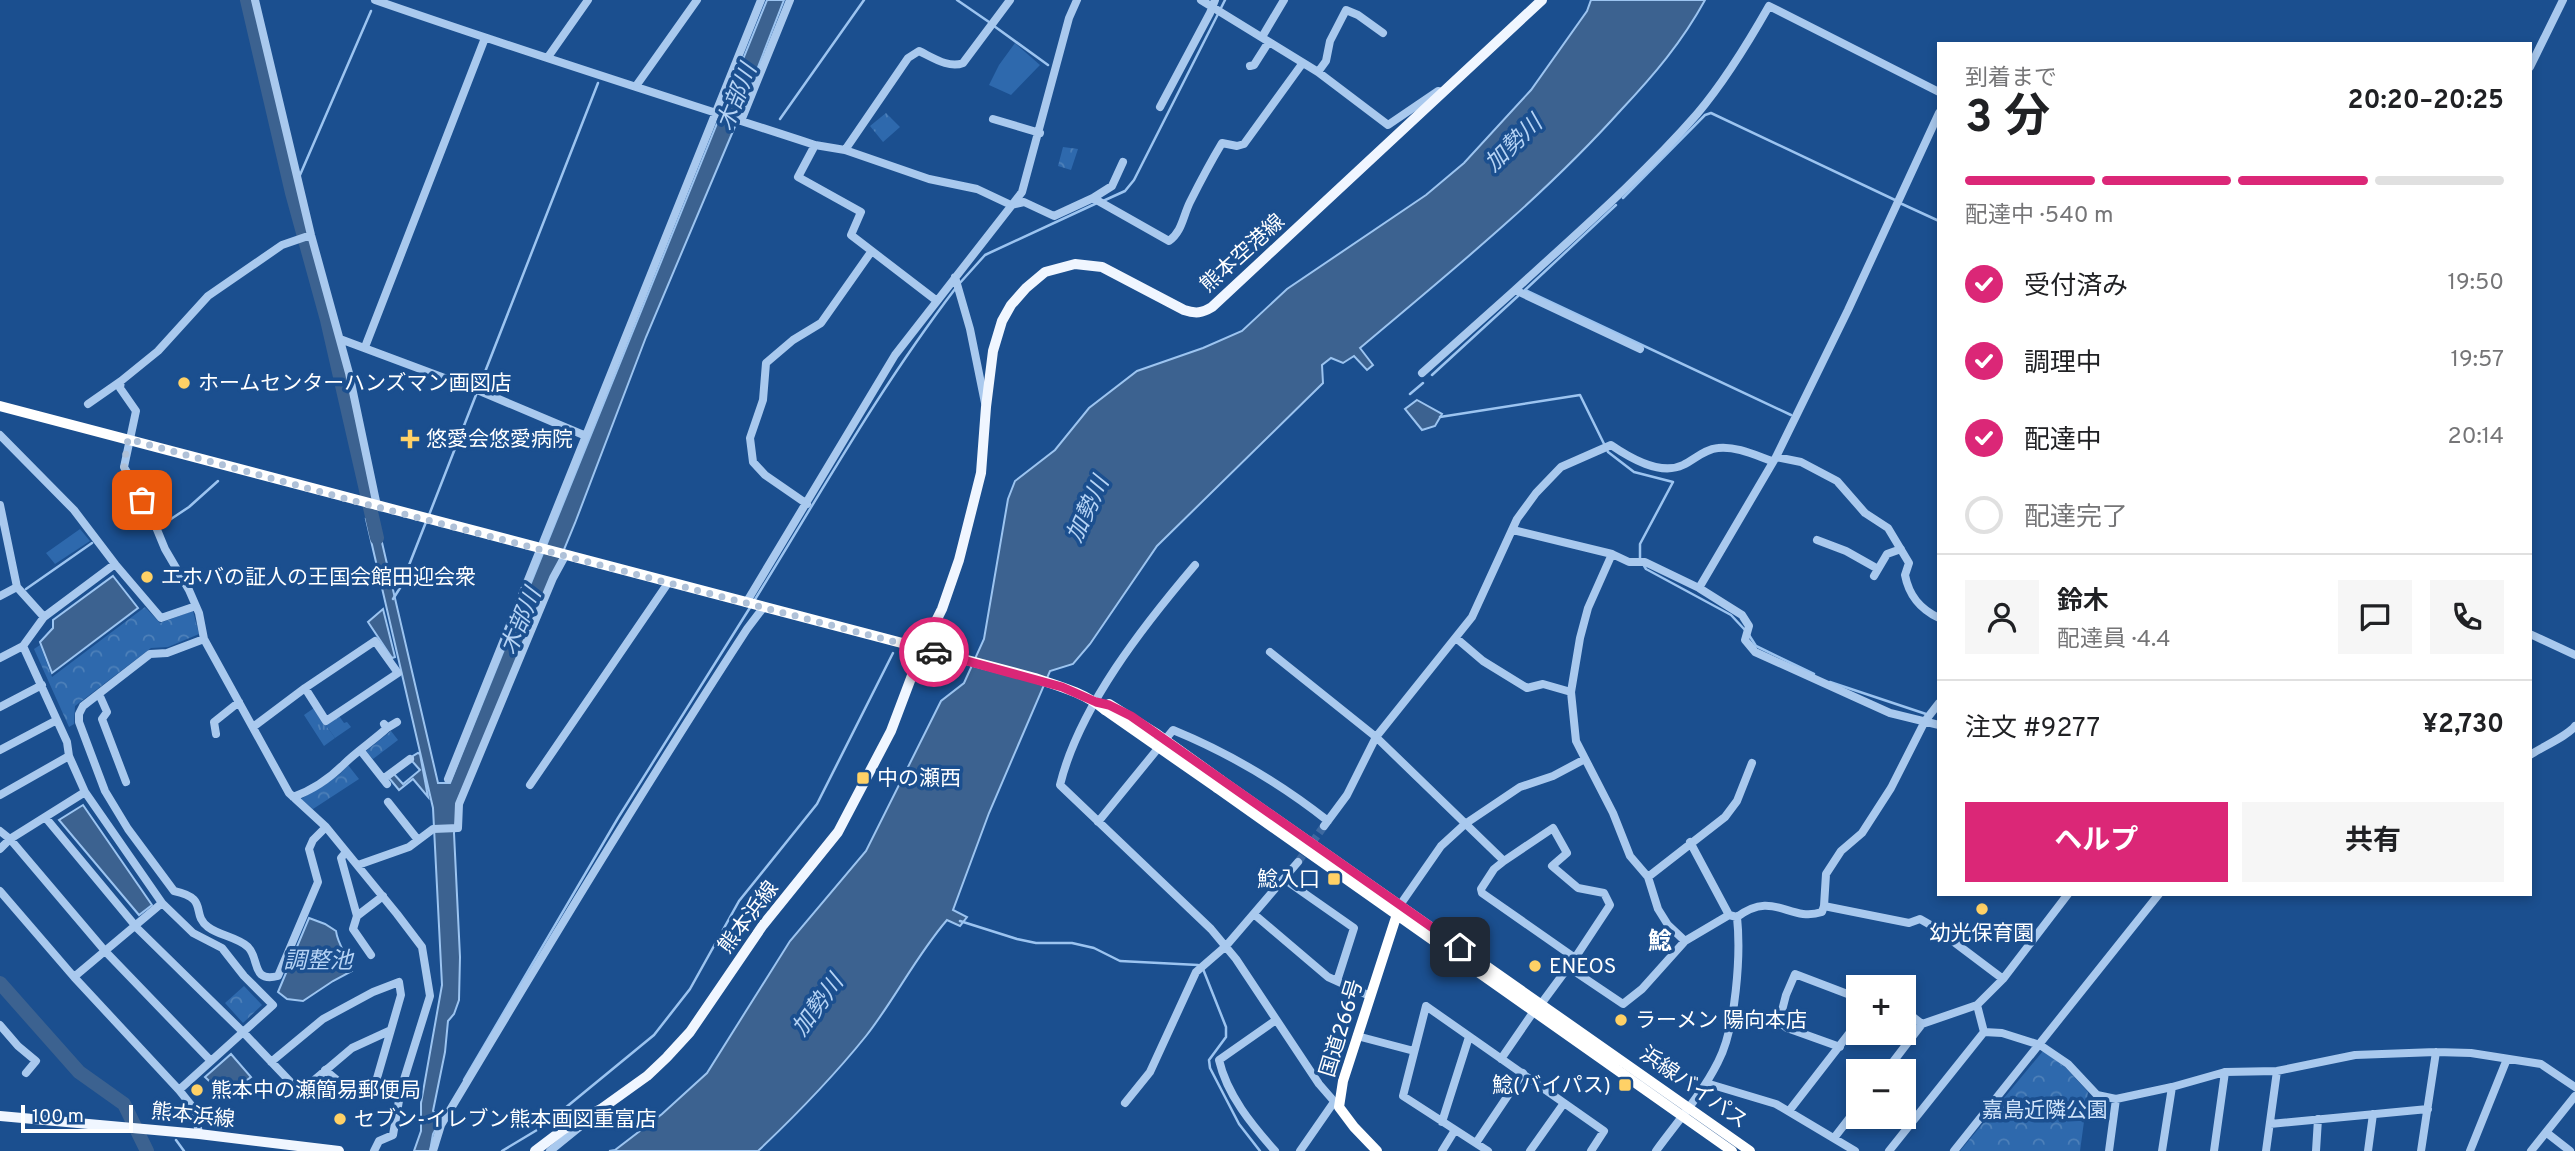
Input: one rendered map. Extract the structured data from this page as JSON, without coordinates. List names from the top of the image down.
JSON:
{
  "streets": {
    "highway": ["国道266号", "浜線バイパス"],
    "main road": ["熊本空港線", "熊本浜線"]
  },
  "crossings": [
    ["熊本空港線", "熊本浜線"],
    ["熊本空港線", "浜線バイパス"],
    ["熊本浜線", "浜線バイパス"],
    ["国道266号", "浜線バイパス"]
  ],
  "districts": ["鯰"],
  "water": ["木部川", "加勢川", "調整池"],
  "parks": ["嘉島近隣公園"],
  "places": {
    "other": [
      "ホームセンターハンズマン画図店",
      "エホバの証人の王国会館田迎会衆",
      "幼光保育園",
      "ENEOS",
      "ラーメン 陽向本店",
      "熊本中の瀬簡易郵便局",
      "セブン-イレブン熊本画図重富店"
    ],
    "health": ["悠愛会悠愛病院"],
    "transit": ["中の瀬西", "鯰入口", "鯰(バイパス)"]
  },
  "scale_bar": "100 m",
  "page": {
    "heading": ["3 分", "到着まで", "20:20–20:25"],
    "panel": [
      "鈴木",
      "配達員 · 4.4",
      "注文 #9277",
      "¥2,730"
    ],
    "bar": "配達中 · 540 m",
    "list": [
      ["受付済み", "19:50"],
      ["調理中", "19:57"],
      ["配達中", "20:14"],
      "配達完了"
    ],
    "buttons": ["ヘルプ", "共有"],
    "map_buttons": ["+", "−"],
    "scale": "100 m"
  }
}
